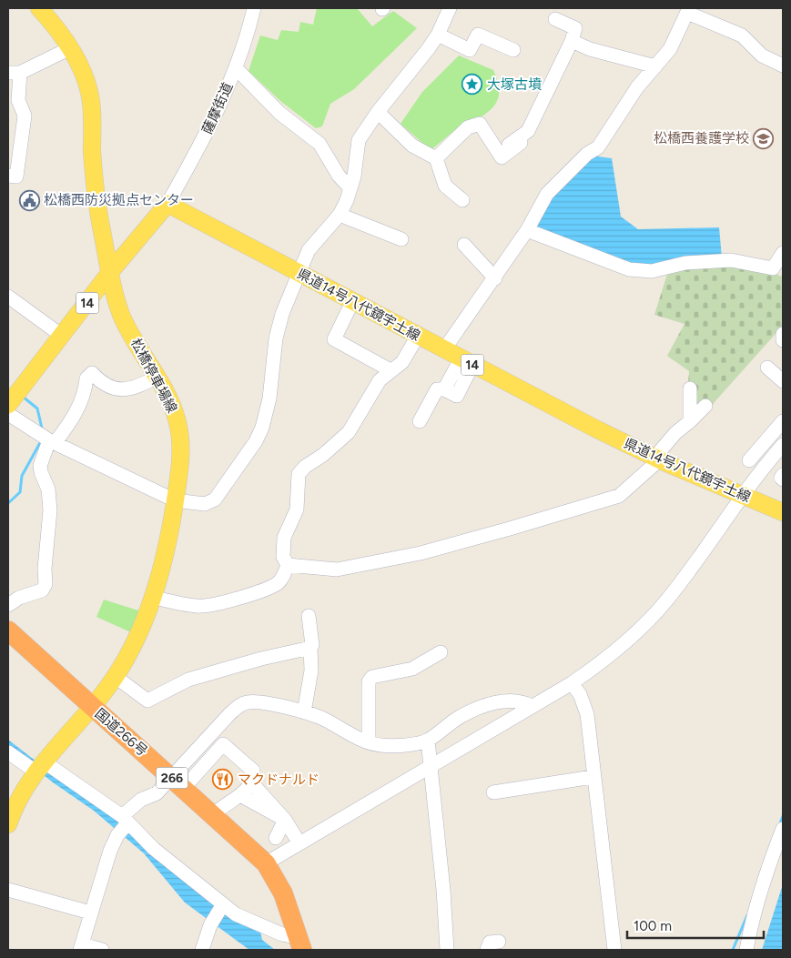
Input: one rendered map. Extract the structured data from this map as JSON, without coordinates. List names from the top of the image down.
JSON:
{
  "streets": {
    "highway": ["国道266号", "266"],
    "main road": ["14", "県道14号八代鏡宇土線", "松橋停車場線"],
    "street": ["薩摩街道"]
  },
  "crossings": [
    ["薩摩街道", "14"],
    ["薩摩街道", "県道14号八代鏡宇土線"],
    ["14", "県道14号八代鏡宇土線"],
    ["14", "松橋停車場線"],
    ["松橋停車場線", "国道266号"]
  ],
  "places": {
    "place": ["大塚古墳"],
    "school or university": ["松橋西養護学校"],
    "public building": ["松橋西防災拠点センター"],
    "restaurant": ["マクドナルド"]
  },
  "scale_bar": "100 m"
}
